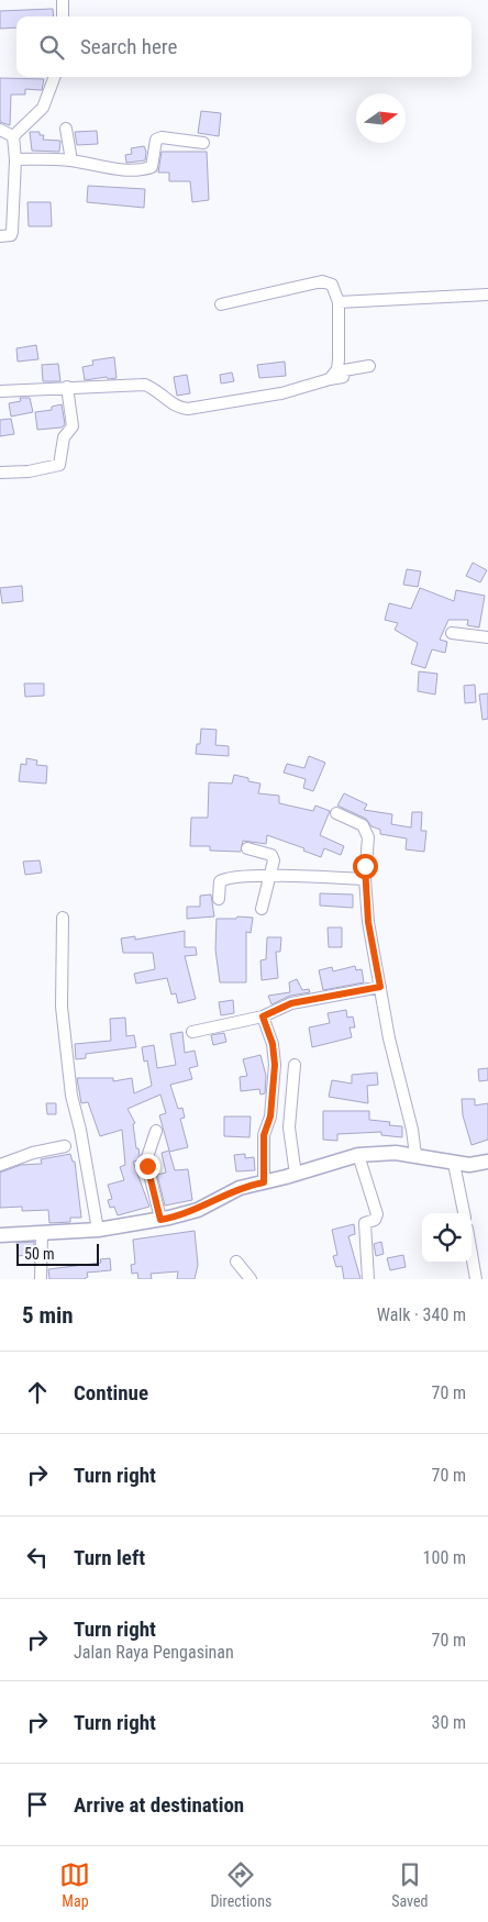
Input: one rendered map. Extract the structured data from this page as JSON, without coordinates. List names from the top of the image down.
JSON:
{
  "scale_bar": "50 m",
  "north": "right",
  "page": {
    "search": "Search here",
    "scale": "50 m",
    "heading": ["5 min", "Walk · 340 m"],
    "list": [
      ["Continue", "70 m"],
      ["Turn right", "70 m"],
      ["Turn left", "100 m"],
      ["Turn right", "Jalan Raya Pengasinan", "70 m"],
      ["Turn right", "30 m"],
      "Arrive at destination"
    ],
    "nav": ["Map", "Directions", "Saved"]
  }
}
